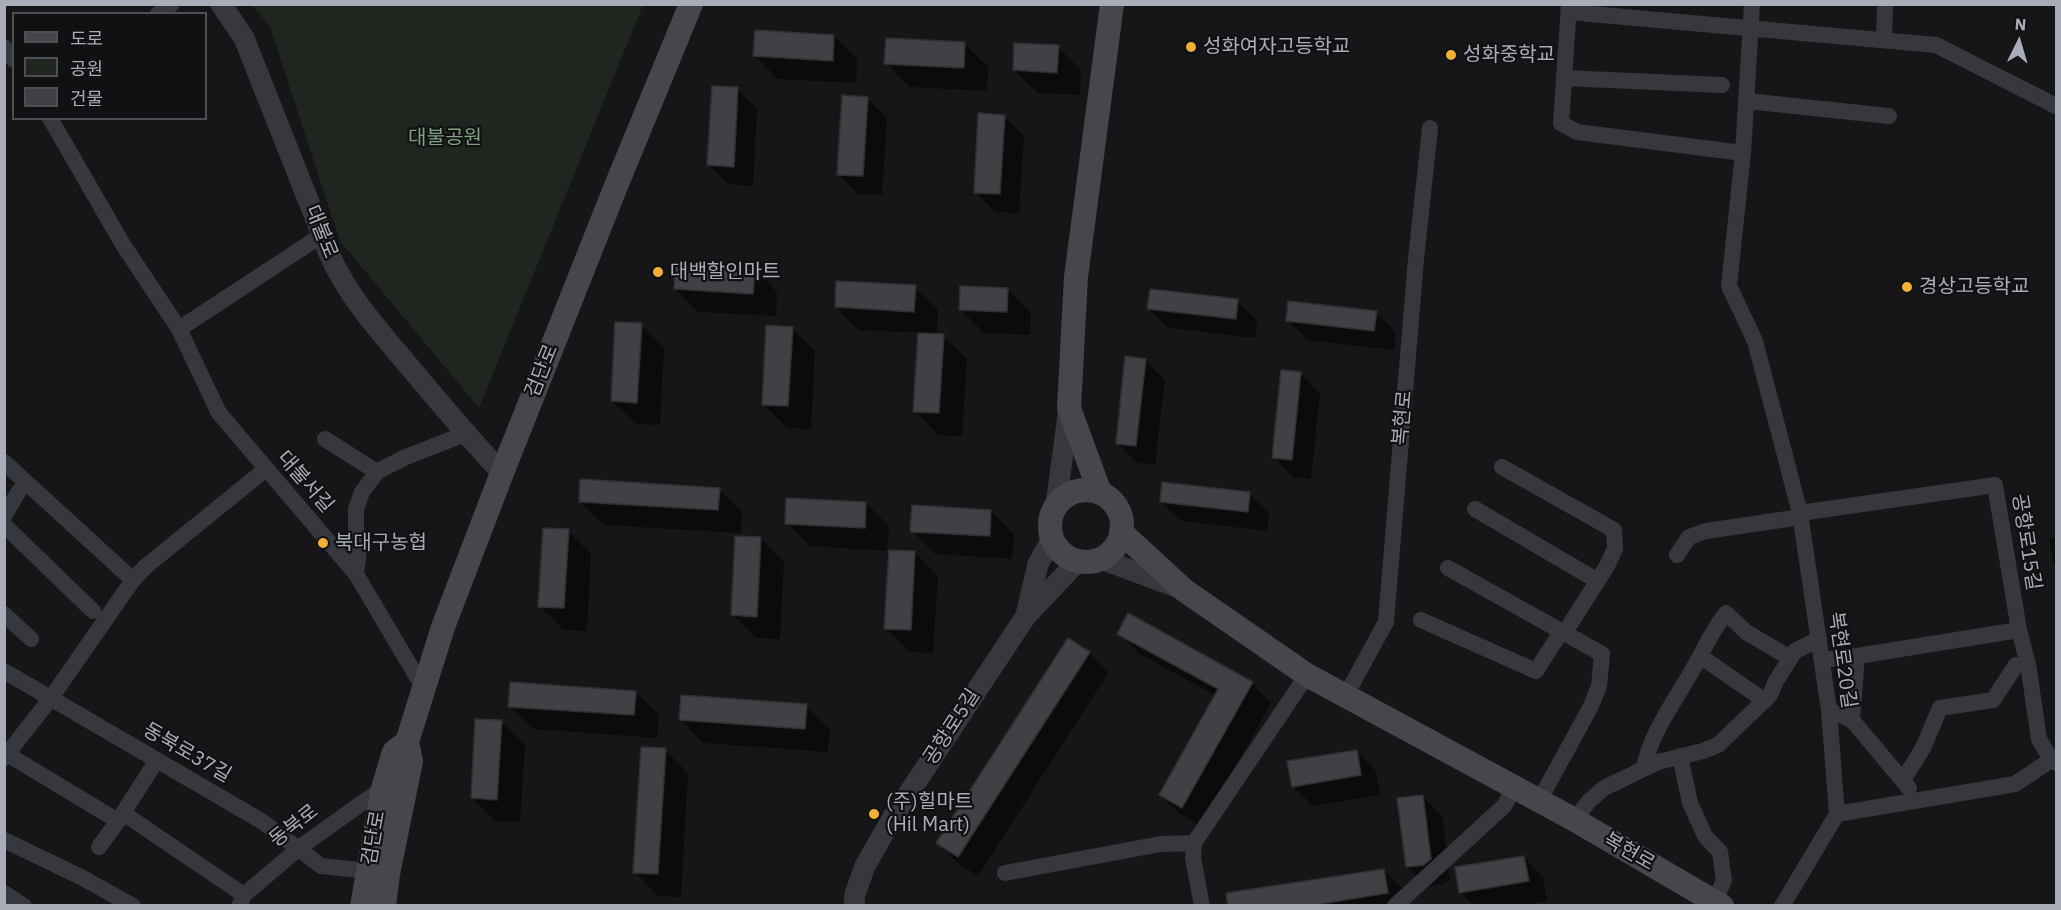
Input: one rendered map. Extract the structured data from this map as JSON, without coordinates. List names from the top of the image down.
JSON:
{
  "streets": {
    "main road": ["검단로", "복현로"],
    "street": [
      "대불로",
      "대불서길",
      "공항로15길",
      "복현로20길",
      "공항로5길",
      "동북로37길",
      "동북로"
    ]
  },
  "crossings": [
    ["대불로", "검단로"],
    ["검단로", "대불서길"],
    ["검단로", "동북로37길"],
    ["검단로", "동북로"],
    ["공항로15길", "복현로20길"],
    ["동북로37길", "동북로"]
  ],
  "parks": ["대불공원"],
  "places": [
    "성화여자고등학교",
    "성화중학교",
    "대백할인마트",
    "경상고등학교",
    "북대구농협",
    "(주)힐마트 (Hil Mart)"
  ],
  "legend": ["도로", "공원", "건물"],
  "north": "top"
}
